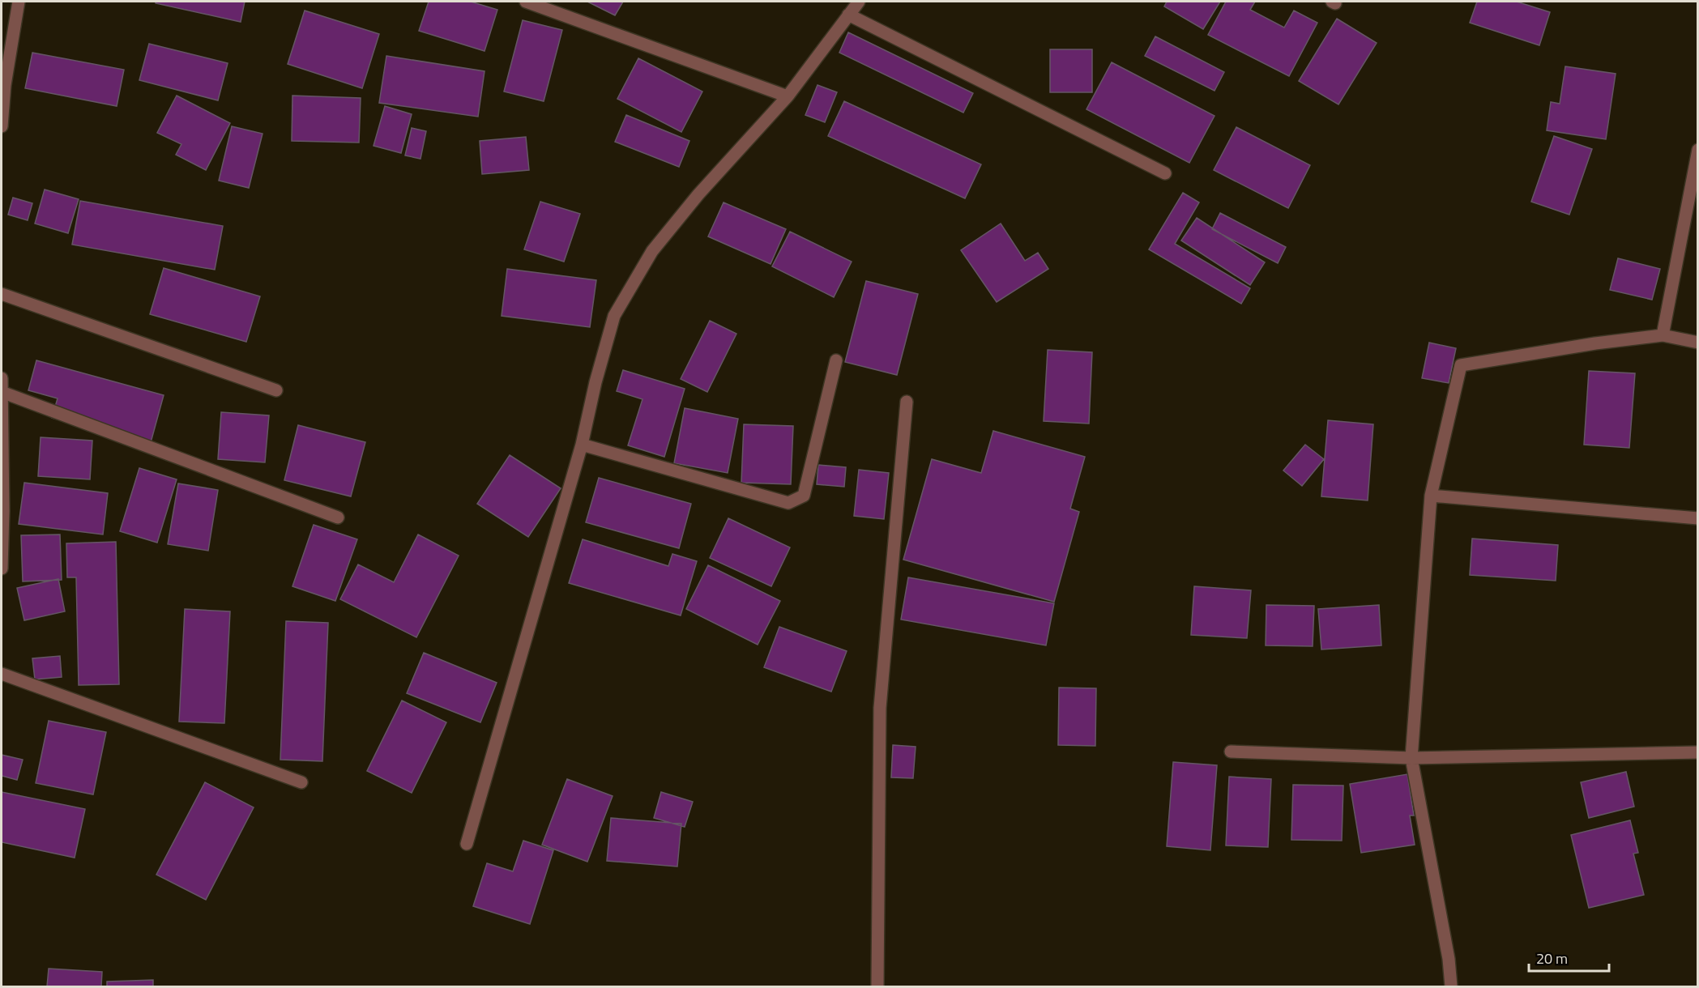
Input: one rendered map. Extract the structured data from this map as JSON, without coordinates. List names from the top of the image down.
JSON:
{
  "scale_bar": "20 m"
}
